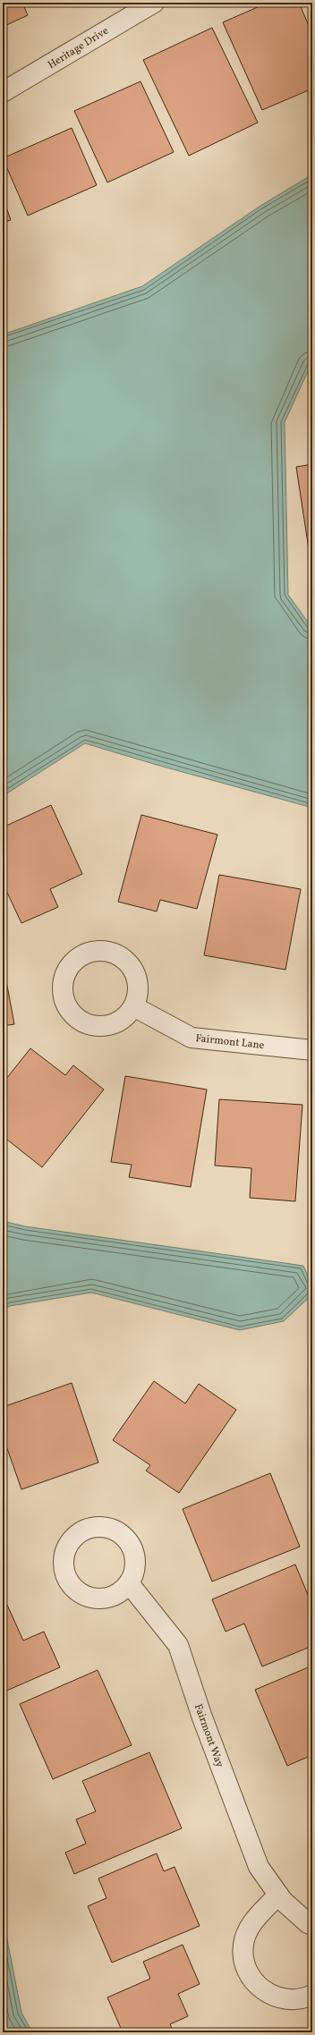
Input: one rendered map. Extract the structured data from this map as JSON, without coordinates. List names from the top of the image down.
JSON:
{
  "streets": {
    "street": ["Heritage Drive", "Fairmont Lane", "Fairmont Way"]
  }
}
